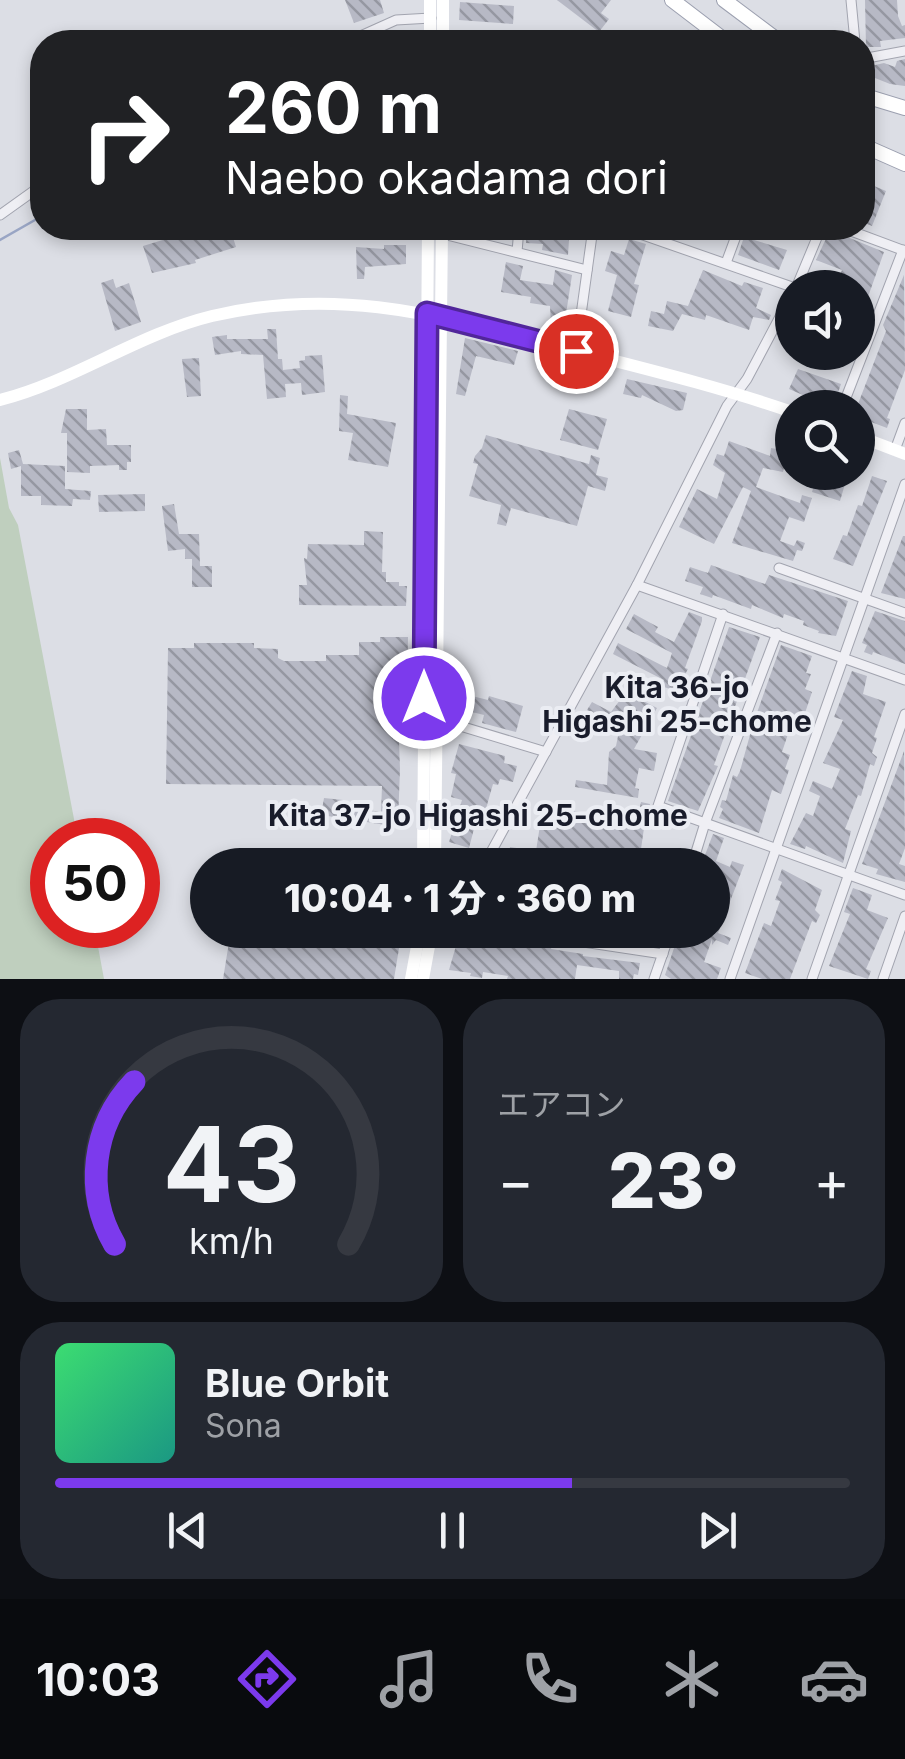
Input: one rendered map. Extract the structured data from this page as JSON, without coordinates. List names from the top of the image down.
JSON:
{
  "districts": ["Kita 36-jo Higashi 25-chome", "Kita 37-jo Higashi 25-chome"],
  "page": {
    "turn": ["260 m", "Naebo okadama dori"],
    "limit": "50",
    "trip": "10:04 · 1 分 · 360 m",
    "tile": "エアコン",
    "heat": ["−", "23°", "+"],
    "song": ["Blue Orbit", "Sona"],
    "tabs": "10:03",
    "gauge": ["43", "km/h"]
  }
}
